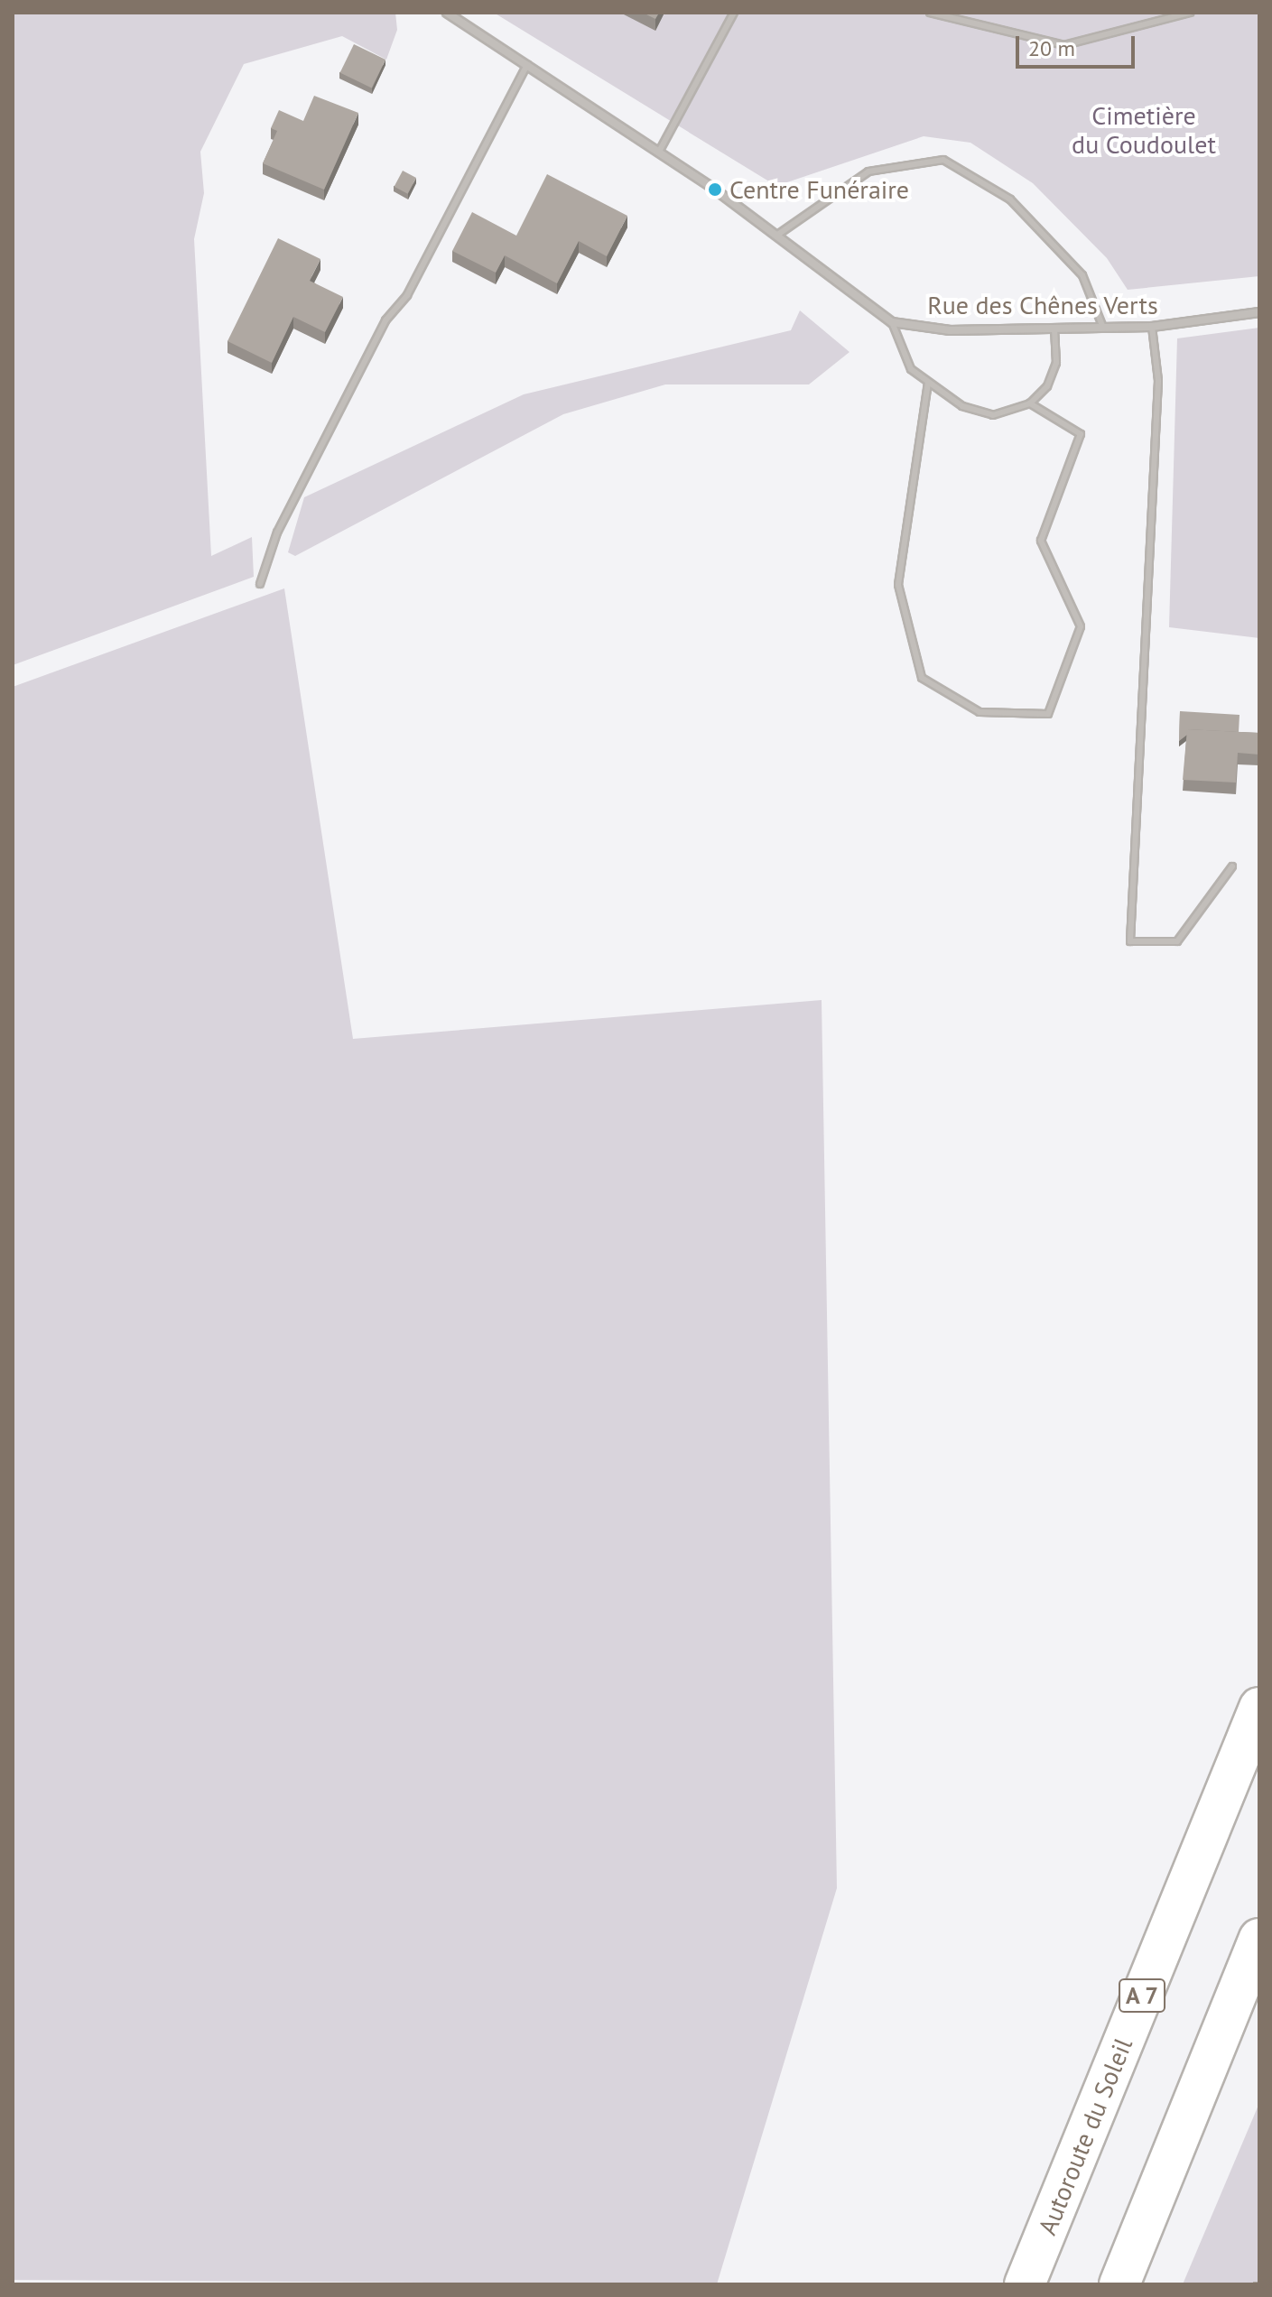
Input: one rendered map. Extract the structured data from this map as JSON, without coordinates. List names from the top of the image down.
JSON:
{
  "streets": {
    "highway": ["A 7", "Autoroute du Soleil"],
    "street": ["Rue des Chênes Verts"]
  },
  "parks": ["Cimetière du Coudoulet"],
  "places": ["Centre Funéraire"],
  "scale_bar": "20 m"
}
